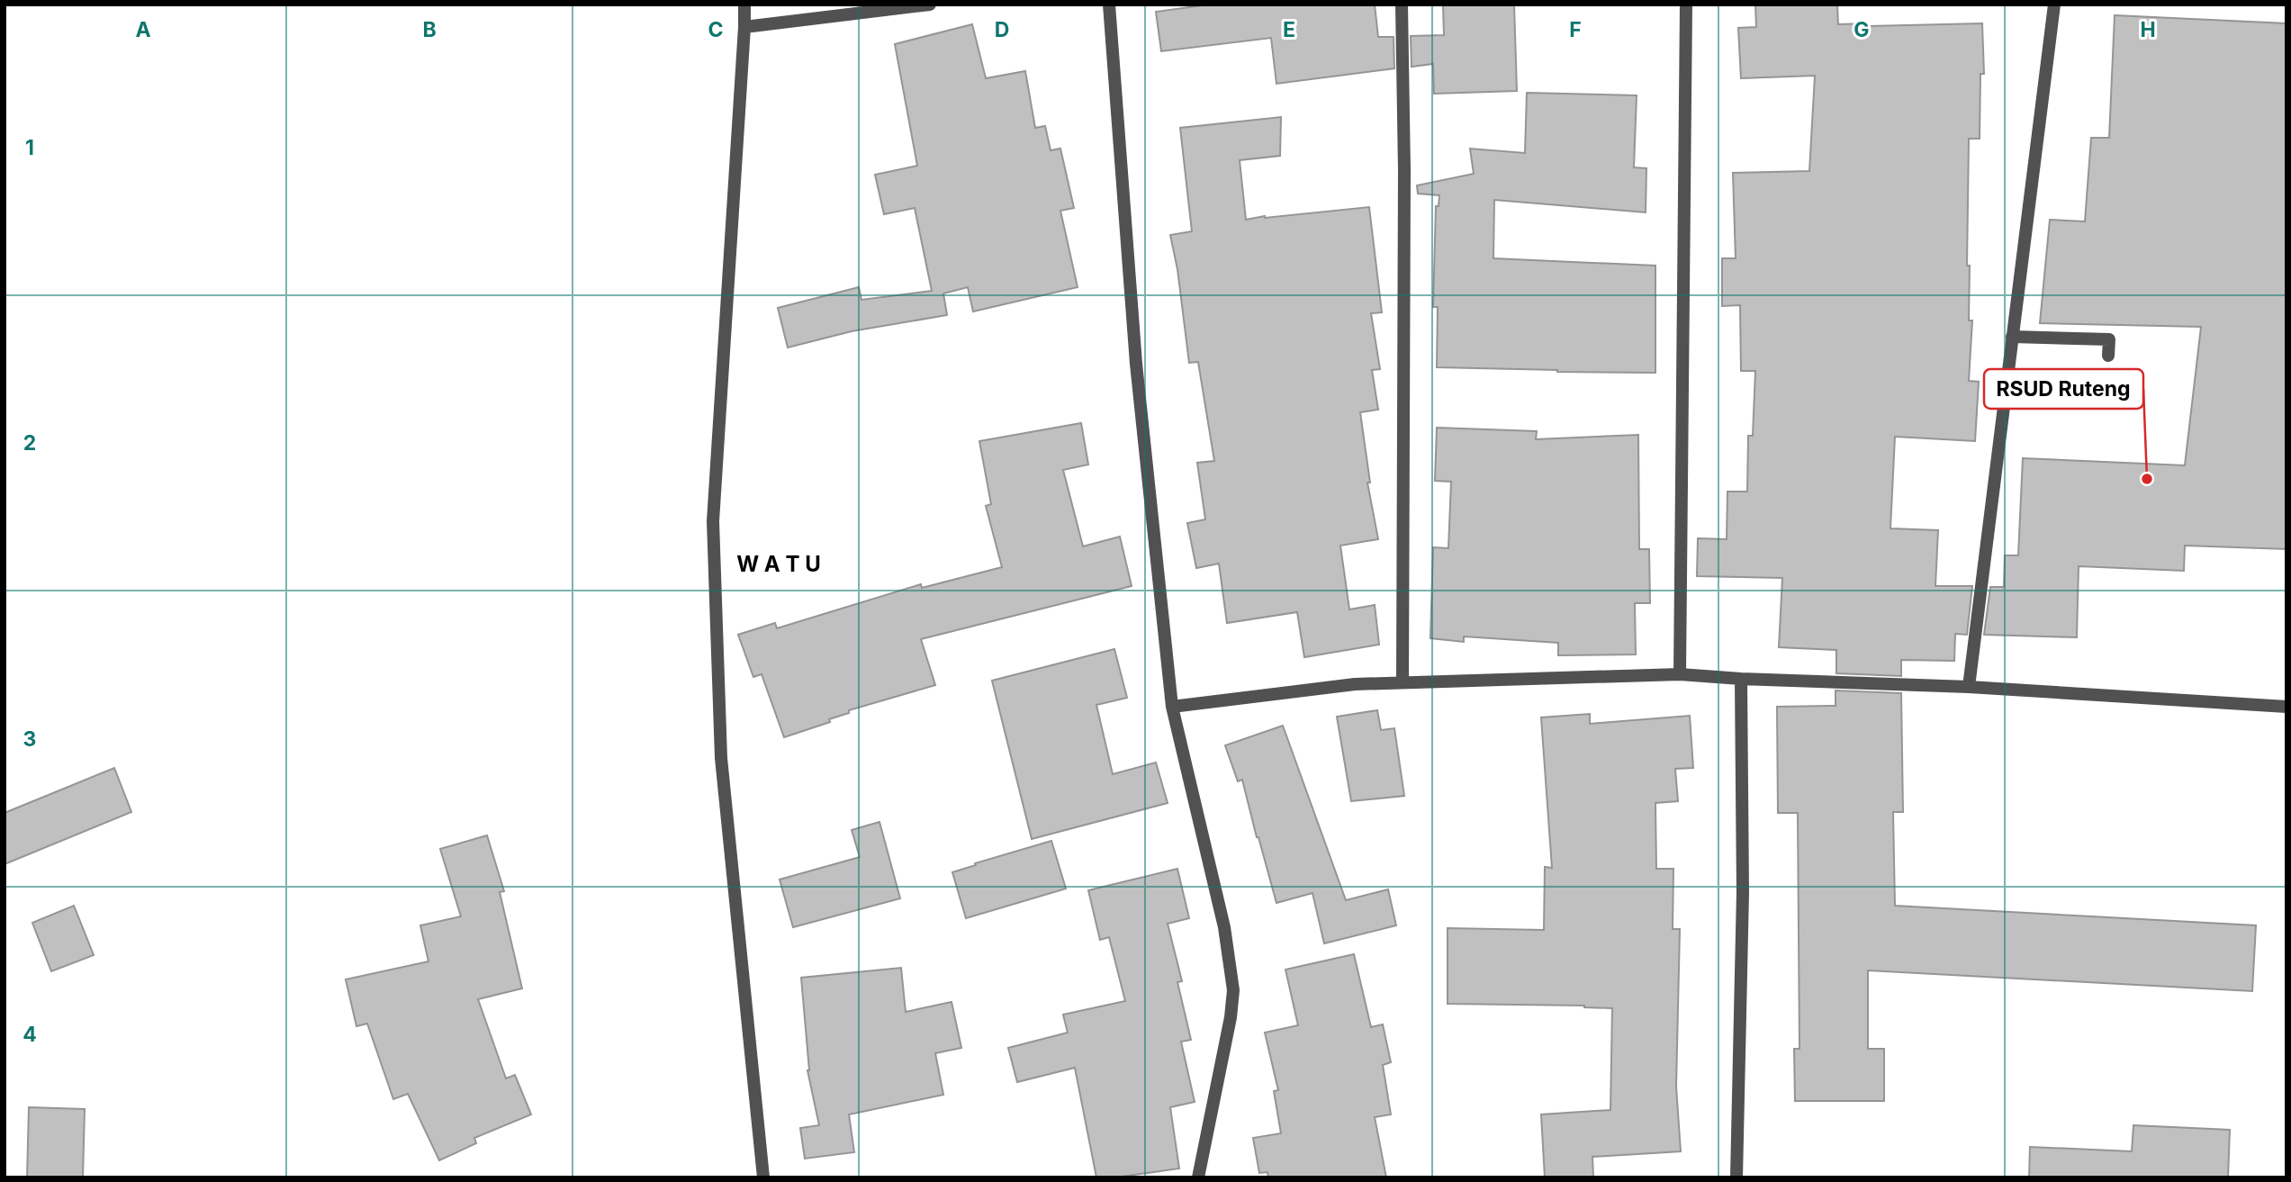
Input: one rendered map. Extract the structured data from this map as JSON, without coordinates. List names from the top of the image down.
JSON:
{
  "districts": ["W A T U"],
  "places": ["RSUD Ruteng"],
  "grid": {
    "columns": [
      "A",
      "B",
      "C",
      "D",
      "E",
      "F",
      "G",
      "H"
    ],
    "rows": [
      "1",
      "2",
      "3",
      "4"
    ]
  }
}
